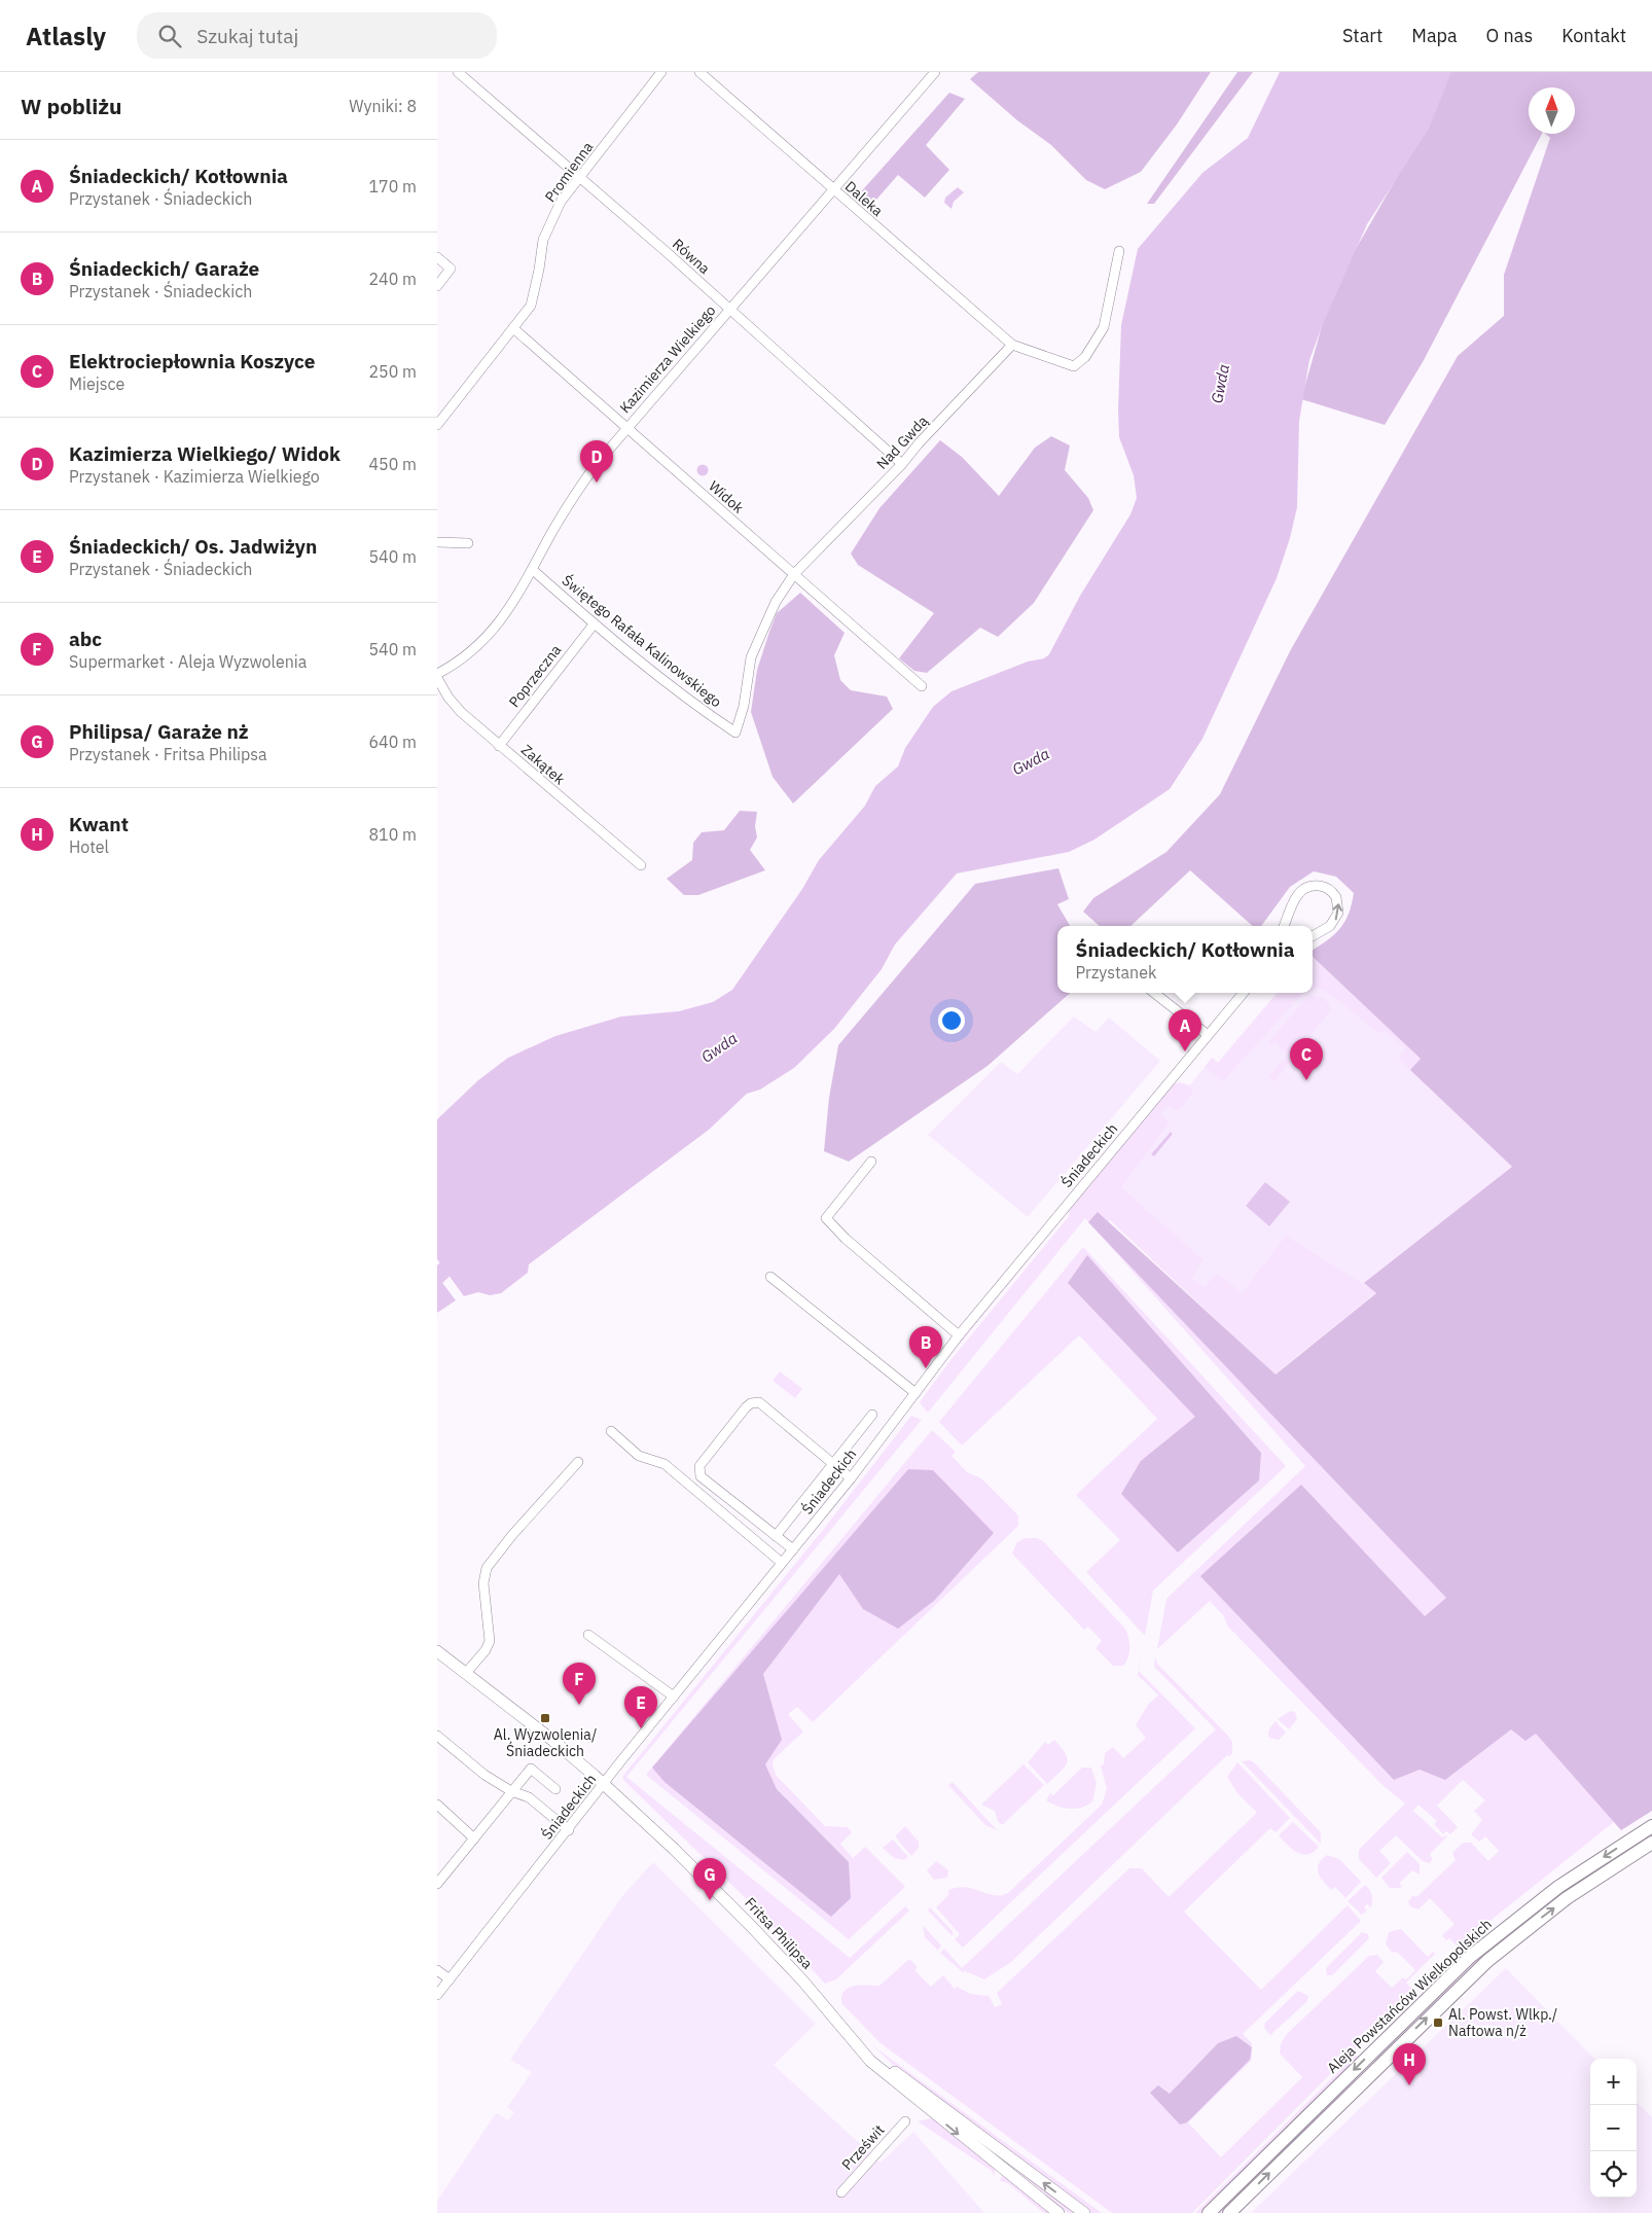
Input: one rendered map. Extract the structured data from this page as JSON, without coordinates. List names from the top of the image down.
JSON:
{
  "streets": {
    "main road": ["Aleja Powstańców Wielkopolskich"],
    "street": [
      "Promienna",
      "Daleka",
      "Równa",
      "Kazimierza Wielkiego",
      "Nad Gwdą",
      "Widok",
      "Świętego Rafała Kalinowskiego",
      "Poprzeczna",
      "Zakątek",
      "Śniadeckich",
      "Fritsa Philipsa",
      "Prześwit"
    ]
  },
  "crossings": [
    ["Promienna", "Równa"],
    ["Promienna", "Widok"],
    ["Daleka", "Kazimierza Wielkiego"],
    ["Daleka", "Nad Gwdą"],
    ["Równa", "Kazimierza Wielkiego"],
    ["Równa", "Nad Gwdą"],
    ["Kazimierza Wielkiego", "Widok"],
    ["Kazimierza Wielkiego", "Świętego Rafała Kalinowskiego"],
    ["Kazimierza Wielkiego", "Zakątek"],
    ["Nad Gwdą", "Widok"],
    ["Nad Gwdą", "Świętego Rafała Kalinowskiego"],
    ["Świętego Rafała Kalinowskiego", "Poprzeczna"],
    ["Poprzeczna", "Zakątek"],
    ["Śniadeckich", "Fritsa Philipsa"]
  ],
  "water": ["Gwda"],
  "places": {
    "transit": ["Al. Wyzwolenia/ Śniadeckich", "Al. Powst. Wlkp./ Naftowa n/ż"]
  },
  "north": "top",
  "page": {
    "header": "Atlasly",
    "search": "Szukaj tutaj",
    "nav": [
      "Start",
      "Mapa",
      "O nas",
      "Kontakt"
    ],
    "heading": ["W pobliżu", "Wyniki: 8"],
    "list": [
      {
        "mark": "A",
        "name": "Śniadeckich/ Kotłownia",
        "note": "Przystanek · Śniadeckich",
        "value": "170 m"
      },
      {
        "mark": "B",
        "name": "Śniadeckich/ Garaże",
        "note": "Przystanek · Śniadeckich",
        "value": "240 m"
      },
      {
        "mark": "C",
        "name": "Elektrociepłownia Koszyce",
        "note": "Miejsce",
        "value": "250 m"
      },
      {
        "mark": "D",
        "name": "Kazimierza Wielkiego/ Widok",
        "note": "Przystanek · Kazimierza Wielkiego",
        "value": "450 m"
      },
      {
        "mark": "E",
        "name": "Śniadeckich/ Os. Jadwiżyn",
        "note": "Przystanek · Śniadeckich",
        "value": "540 m"
      },
      {
        "mark": "F",
        "name": "abc",
        "note": "Supermarket · Aleja Wyzwolenia",
        "value": "540 m"
      },
      {
        "mark": "G",
        "name": "Philipsa/ Garaże nż",
        "note": "Przystanek · Fritsa Philipsa",
        "value": "640 m"
      },
      {
        "mark": "H",
        "name": "Kwant",
        "note": "Hotel",
        "value": "810 m"
      }
    ],
    "pins": [
      "D",
      "A",
      "C",
      "B",
      "F",
      "E",
      "G",
      "H"
    ],
    "popup": ["Śniadeckich/ Kotłownia", "Przystanek"],
    "map_buttons": ["+", "−"]
  }
}
